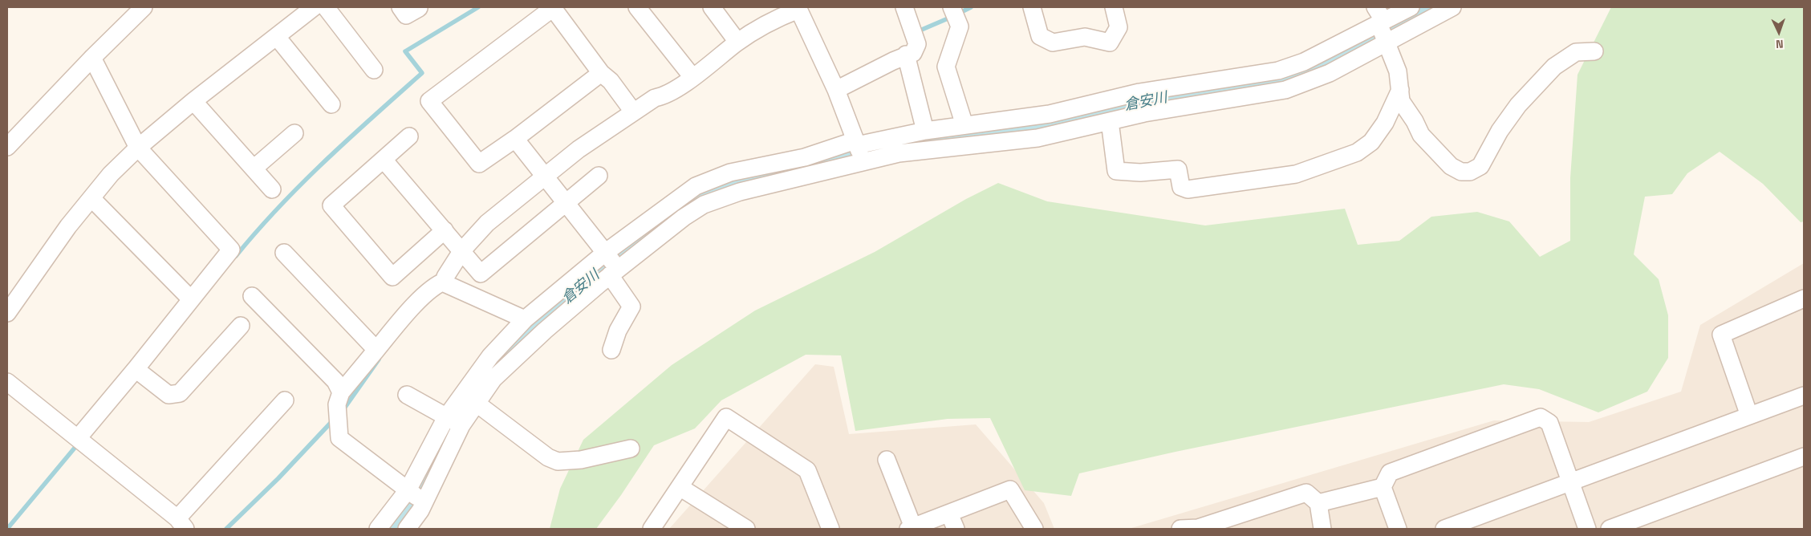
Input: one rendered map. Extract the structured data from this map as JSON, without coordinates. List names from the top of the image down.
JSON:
{
  "water": ["倉安川"],
  "north": "bottom"
}
